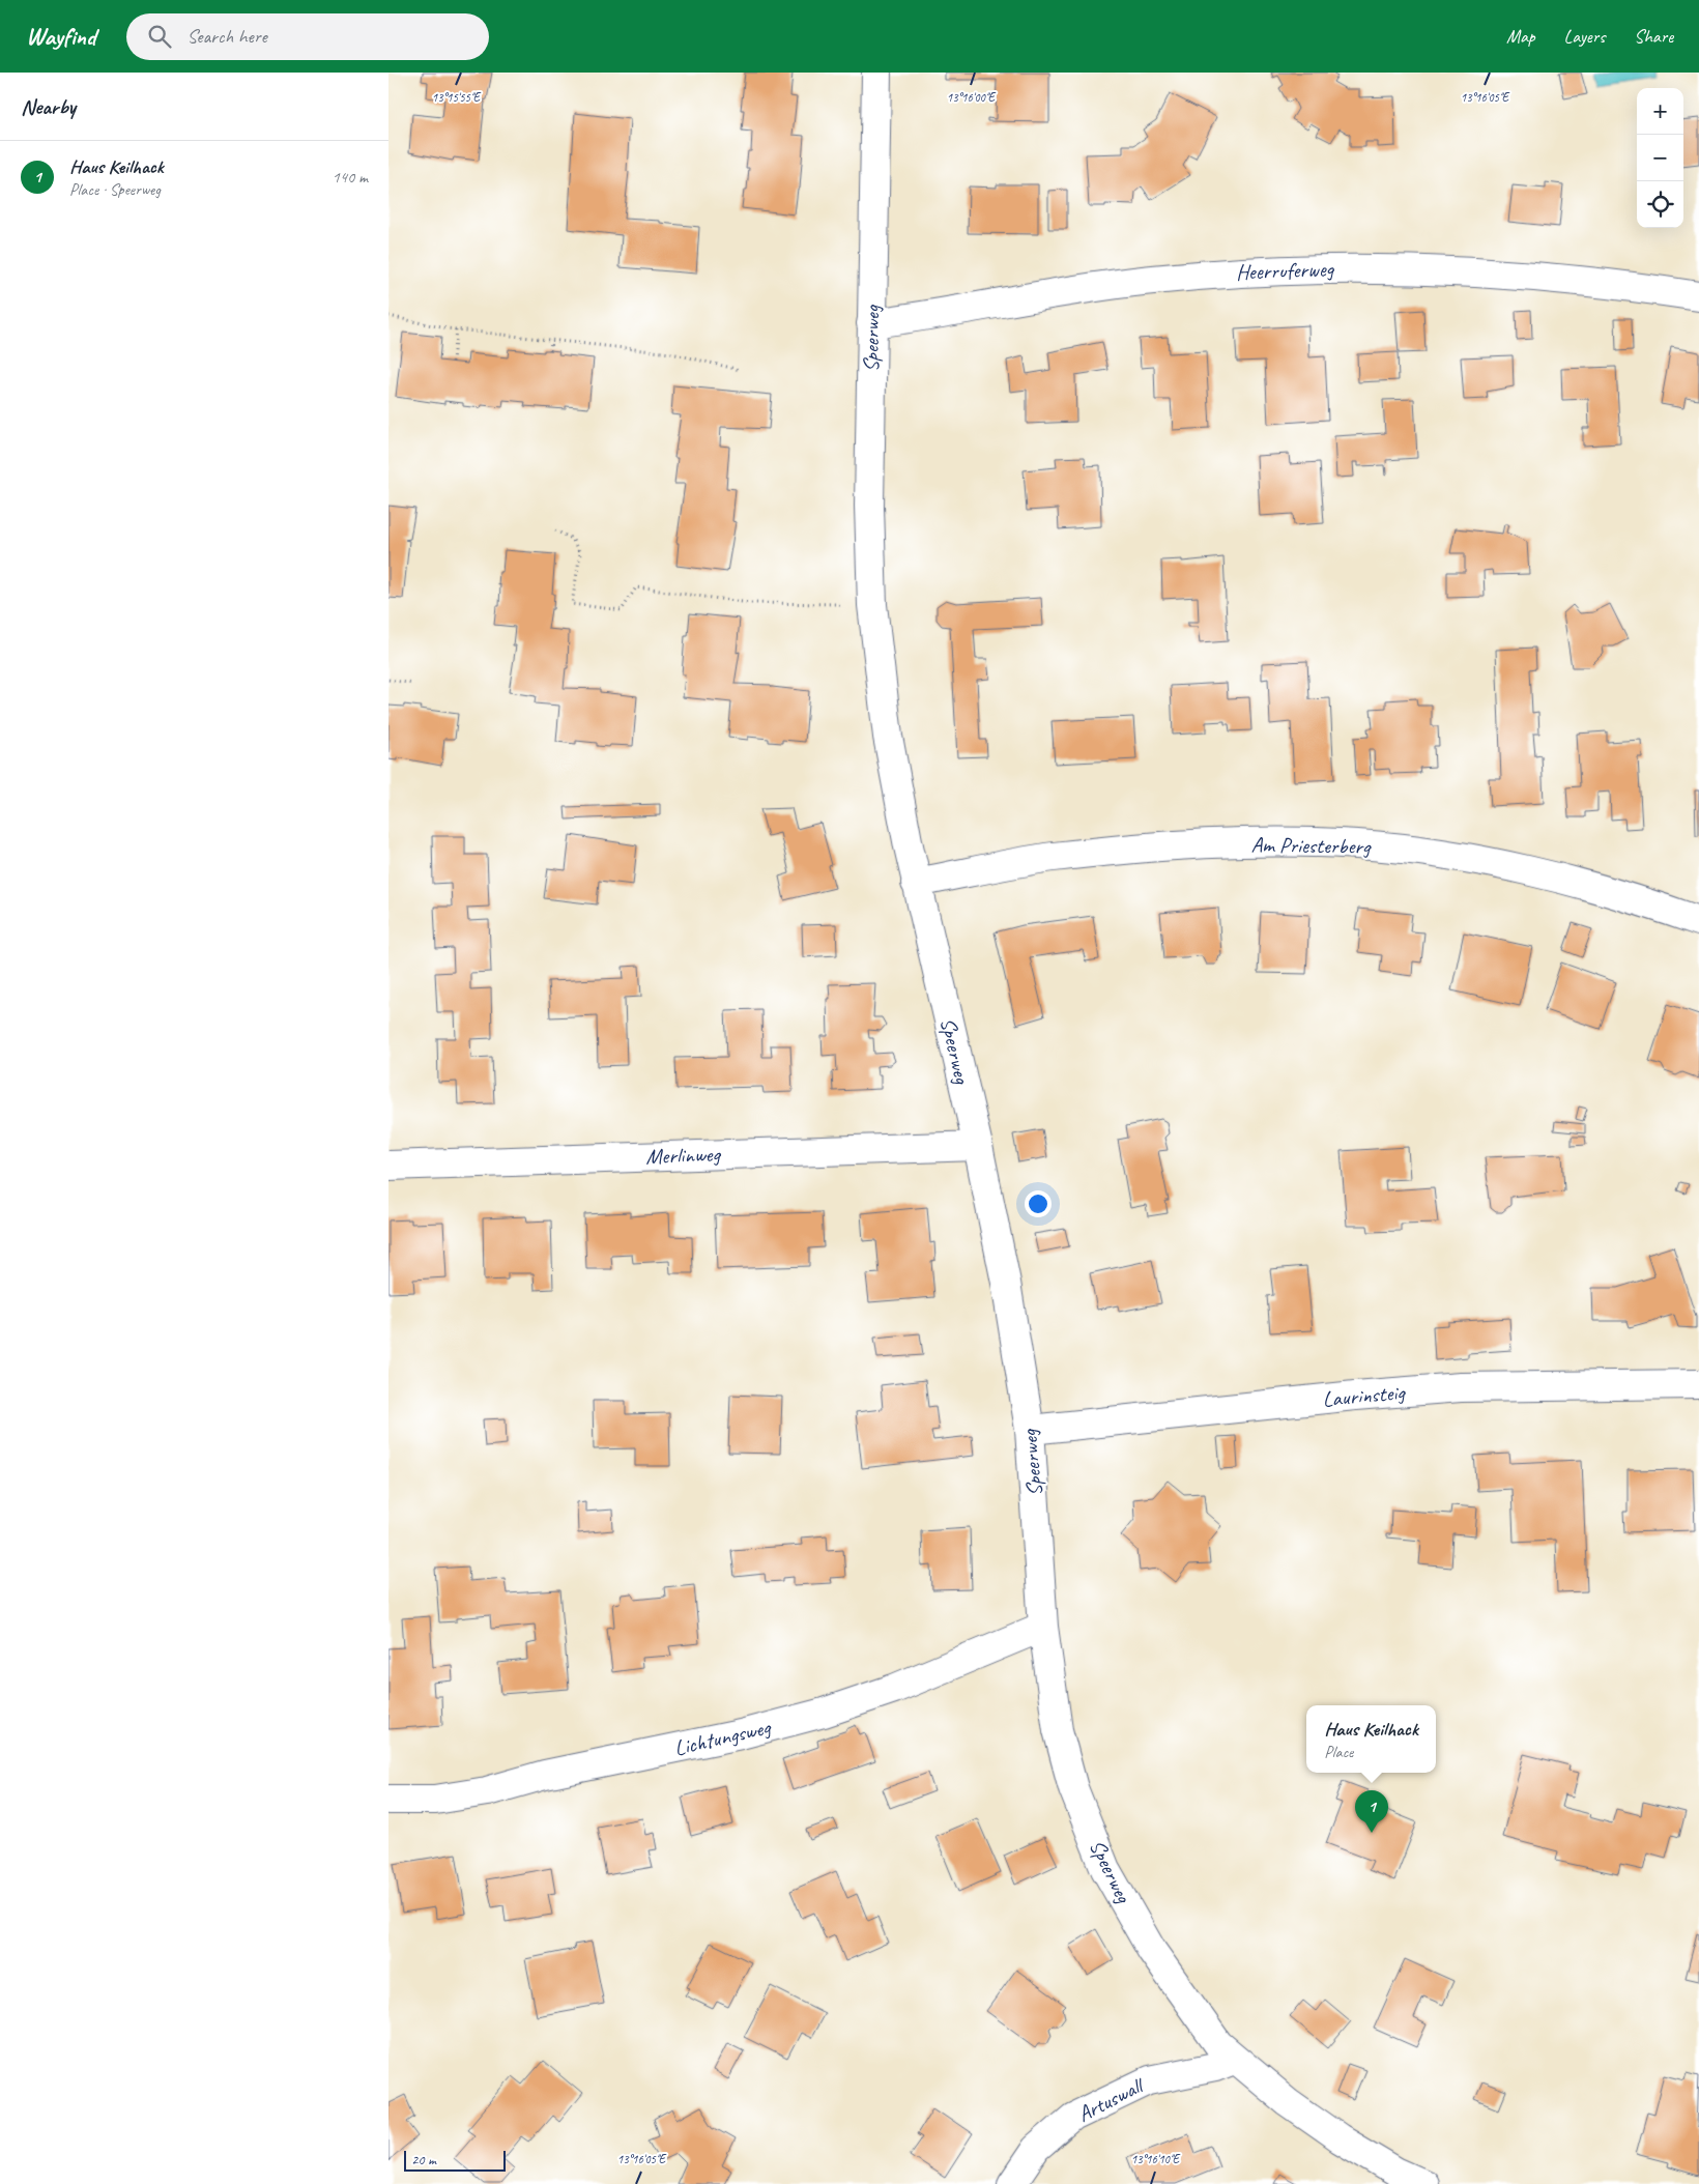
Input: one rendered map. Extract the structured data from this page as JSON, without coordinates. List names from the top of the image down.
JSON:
{
  "streets": {
    "street": [
      "Heerruferweg",
      "Speerweg",
      "Am Priesterberg",
      "Merlinweg",
      "Laurinsteig",
      "Lichtungsweg",
      "Artuswall"
    ]
  },
  "crossings": [
    ["Heerruferweg", "Speerweg"],
    ["Speerweg", "Am Priesterberg"],
    ["Speerweg", "Merlinweg"],
    ["Speerweg", "Laurinsteig"],
    ["Speerweg", "Lichtungsweg"],
    ["Speerweg", "Artuswall"]
  ],
  "scale_bar": "20 m",
  "page": {
    "header": "Wayfind",
    "search": "Search here",
    "nav": ["Map", "Layers", "Share"],
    "heading": "Nearby",
    "map_buttons": ["+", "−"],
    "list": [
      {
        "mark": "1",
        "name": "Haus Keilhack",
        "note": "Place · Speerweg",
        "value": "140 m"
      }
    ],
    "popup": ["Haus Keilhack", "Place"],
    "pins": "1",
    "scale": "20 m"
  },
  "coordinates": [
    "13°15'55\"E",
    "13°16'00\"E",
    "13°16'05\"E",
    "13°16'10\"E"
  ]
}
